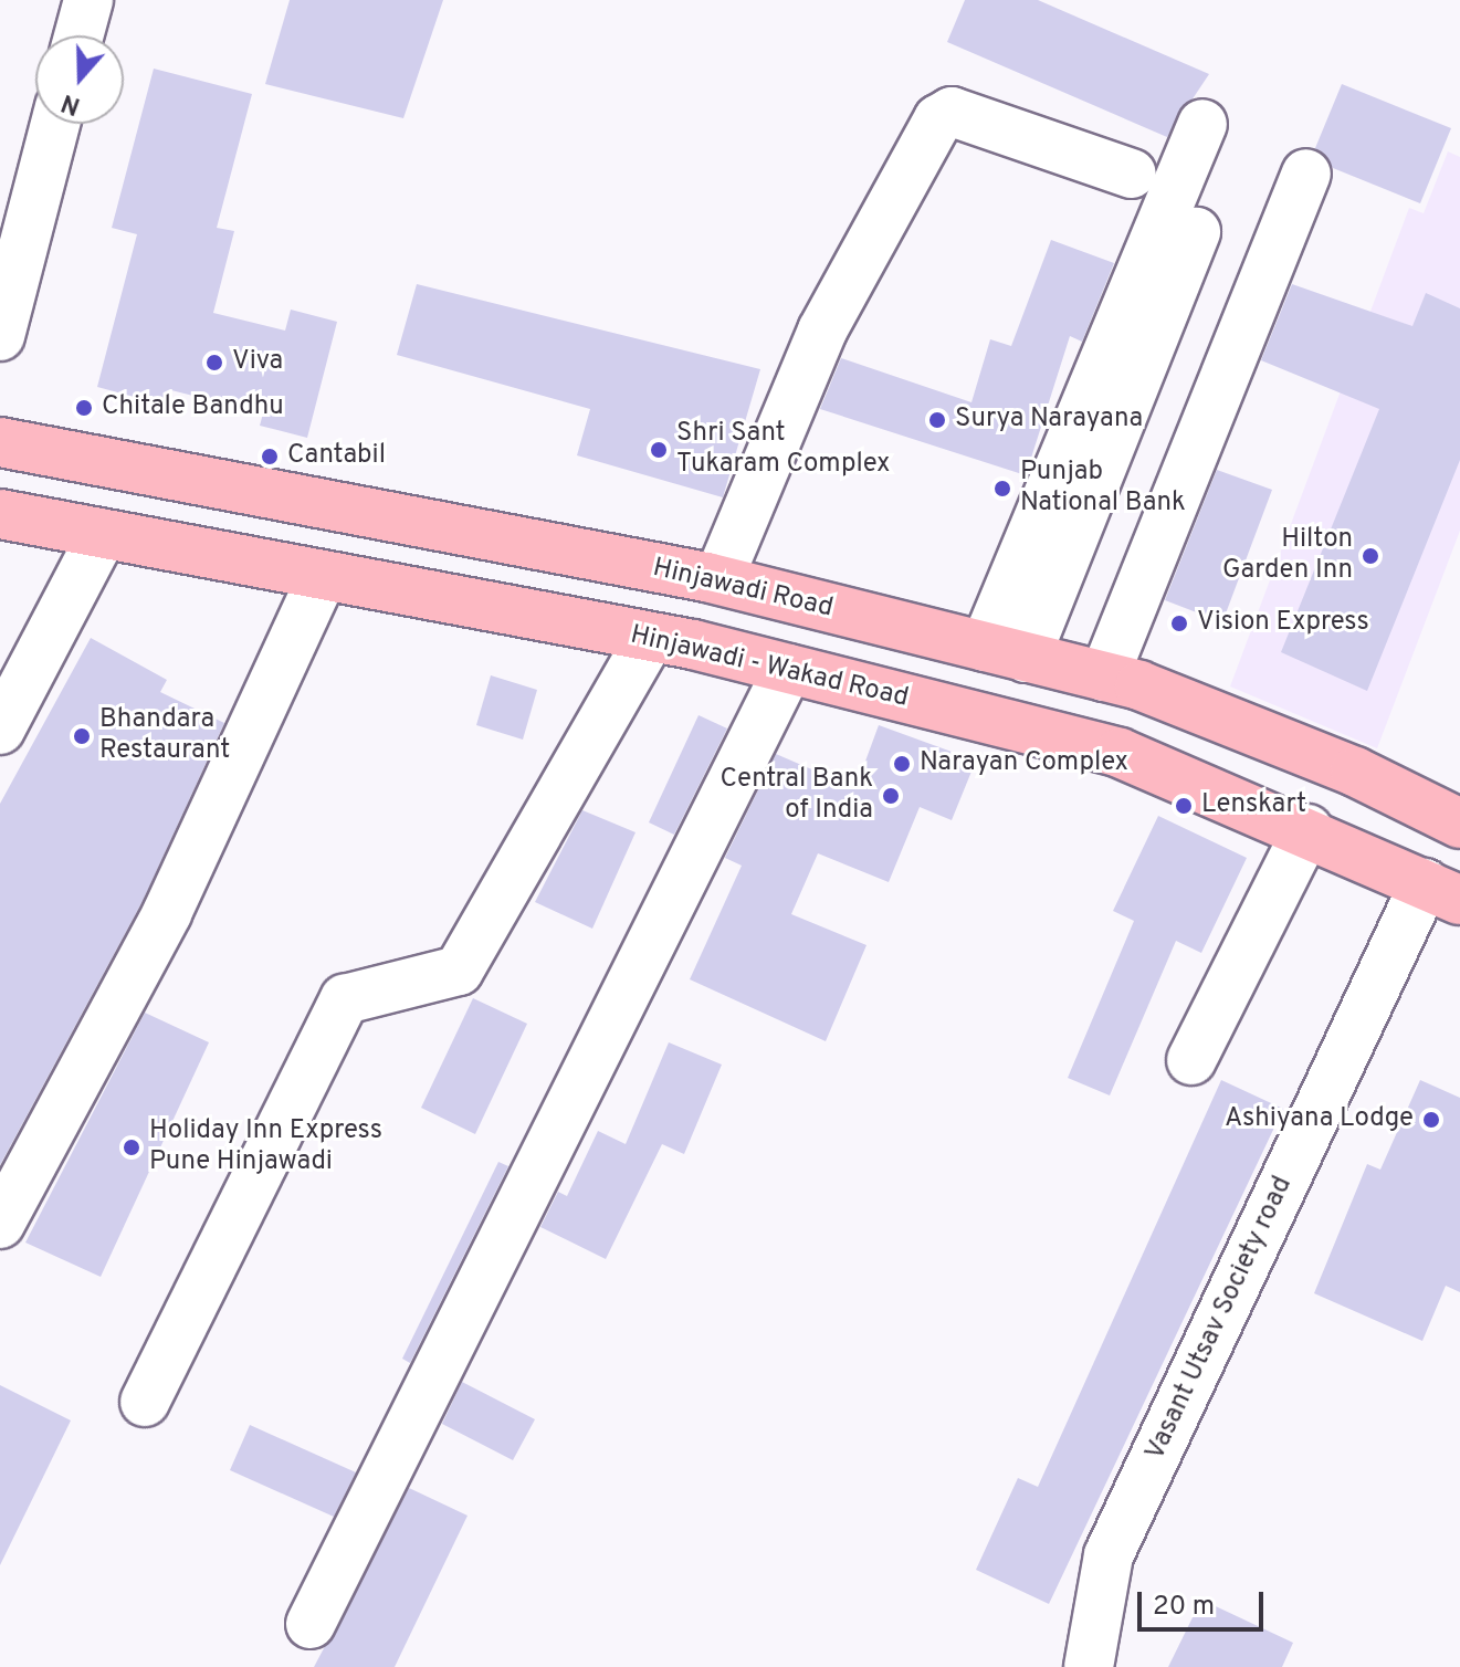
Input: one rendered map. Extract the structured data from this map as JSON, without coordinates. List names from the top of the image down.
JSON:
{
  "streets": {
    "main road": ["Hinjawadi Road", "Hinjawadi - Wakad Road"],
    "street": ["Vasant Utsav Society road"]
  },
  "crossings": [
    ["Hinjawadi - Wakad Road", "Vasant Utsav Society road"]
  ],
  "places": [
    "Viva",
    "Chitale Bandhu",
    "Surya Narayana",
    "Shri Sant Tukaram Complex",
    "Cantabil",
    "Punjab National Bank",
    "Hilton Garden Inn",
    "Vision Express",
    "Bhandara Restaurant",
    "Narayan Complex",
    "Central Bank of India",
    "Lenskart",
    "Ashiyana Lodge",
    "Holiday Inn Express Pune Hinjawadi"
  ],
  "scale_bar": "20 m",
  "north": "bottom"
}
